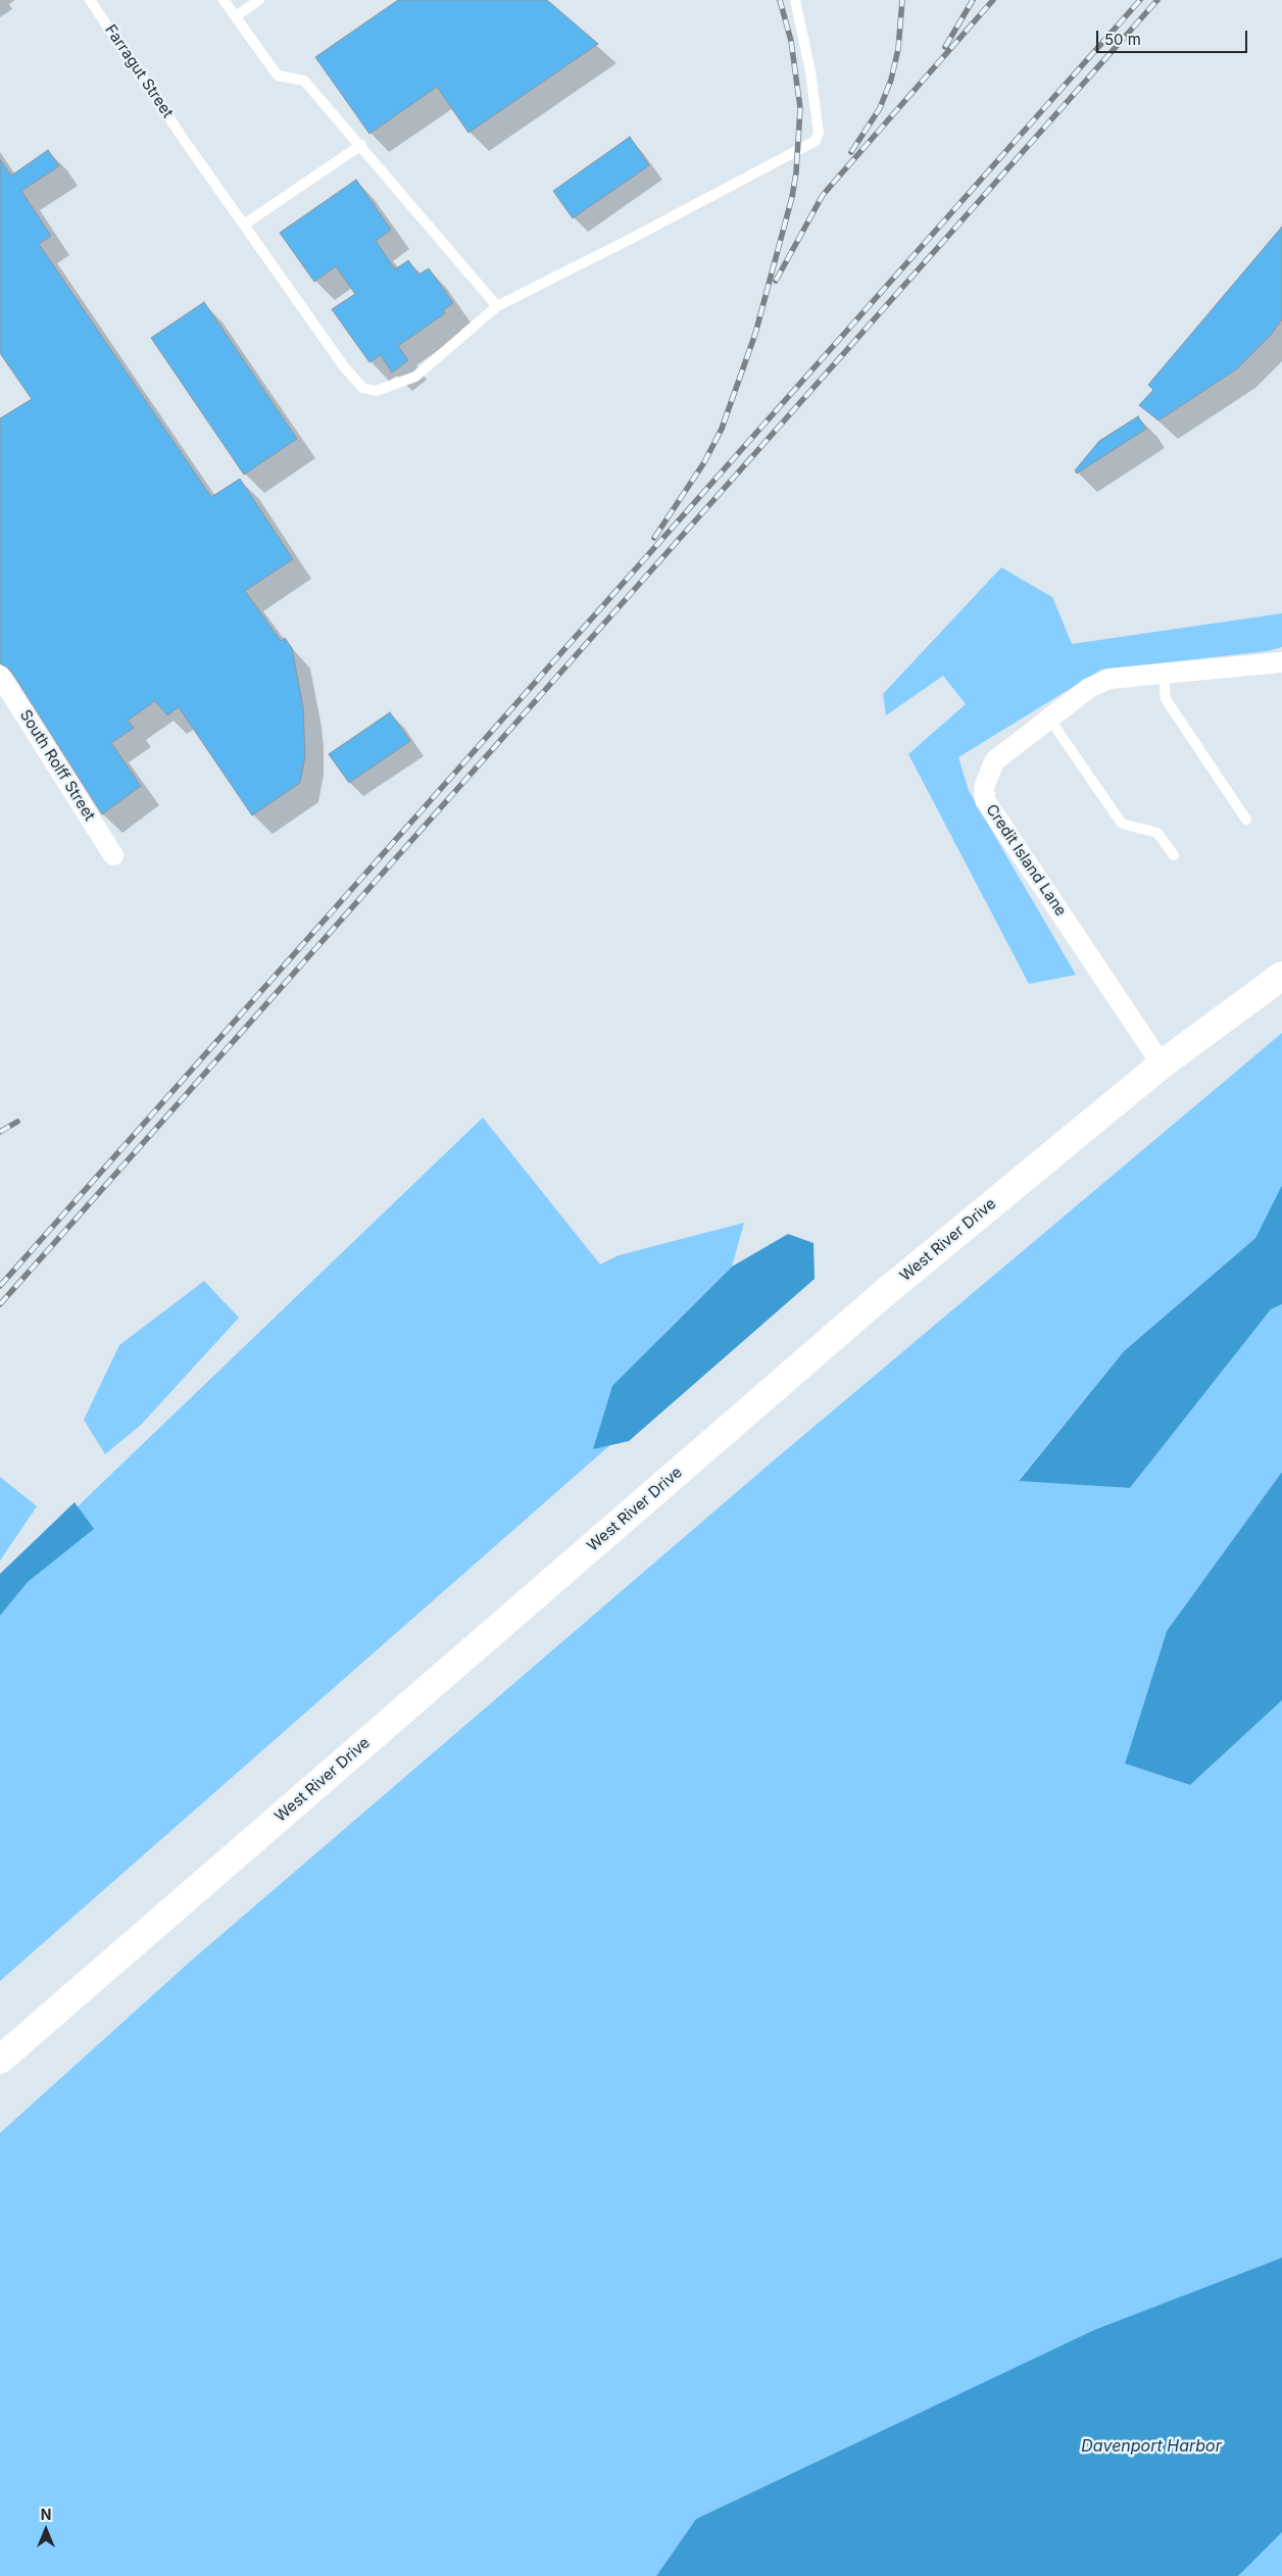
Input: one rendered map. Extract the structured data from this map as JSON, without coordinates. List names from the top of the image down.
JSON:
{
  "streets": {
    "main road": ["West River Drive"],
    "street": ["South Rolff Street", "Credit Island Lane"],
    "lane": ["Farragut Street"]
  },
  "crossings": [
    ["Credit Island Lane", "West River Drive"]
  ],
  "water": ["Davenport Harbor"],
  "scale_bar": "50 m",
  "north": "top"
}
